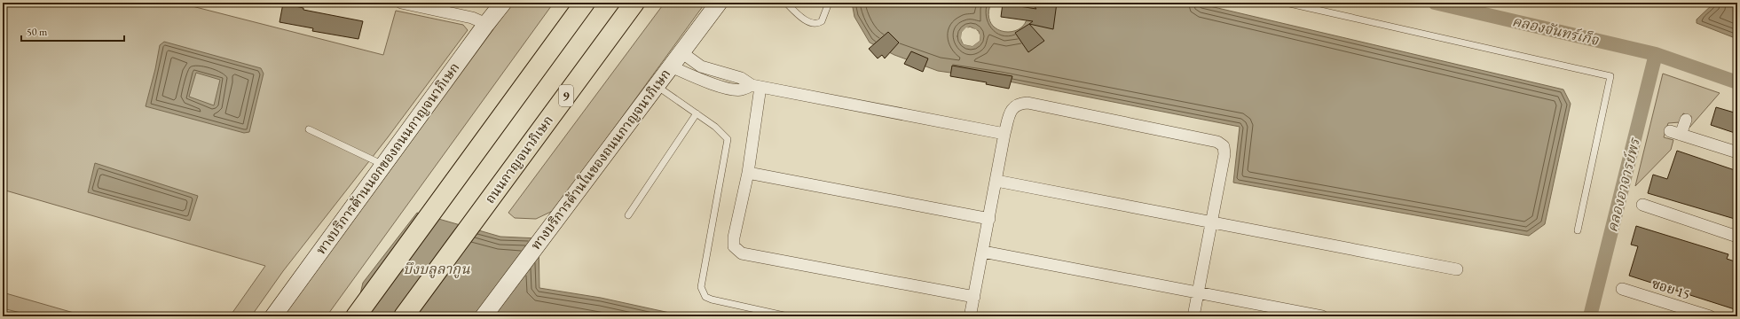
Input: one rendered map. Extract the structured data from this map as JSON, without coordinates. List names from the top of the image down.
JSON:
{
  "streets": {
    "highway": ["9", "ถนนกาญจนาภิเษก"],
    "main road": ["ทางบริการด้านนอกของถนนกาญจนาภิเษก", "ทางบริการด้านในของถนนกาญจนาภิเษก"],
    "street": ["ซอย 15"]
  },
  "water": ["คลองจันทร์เก็จ", "คลองอาจารย์พร", "บึงบลูลากูน"],
  "scale_bar": "50 m"
}
